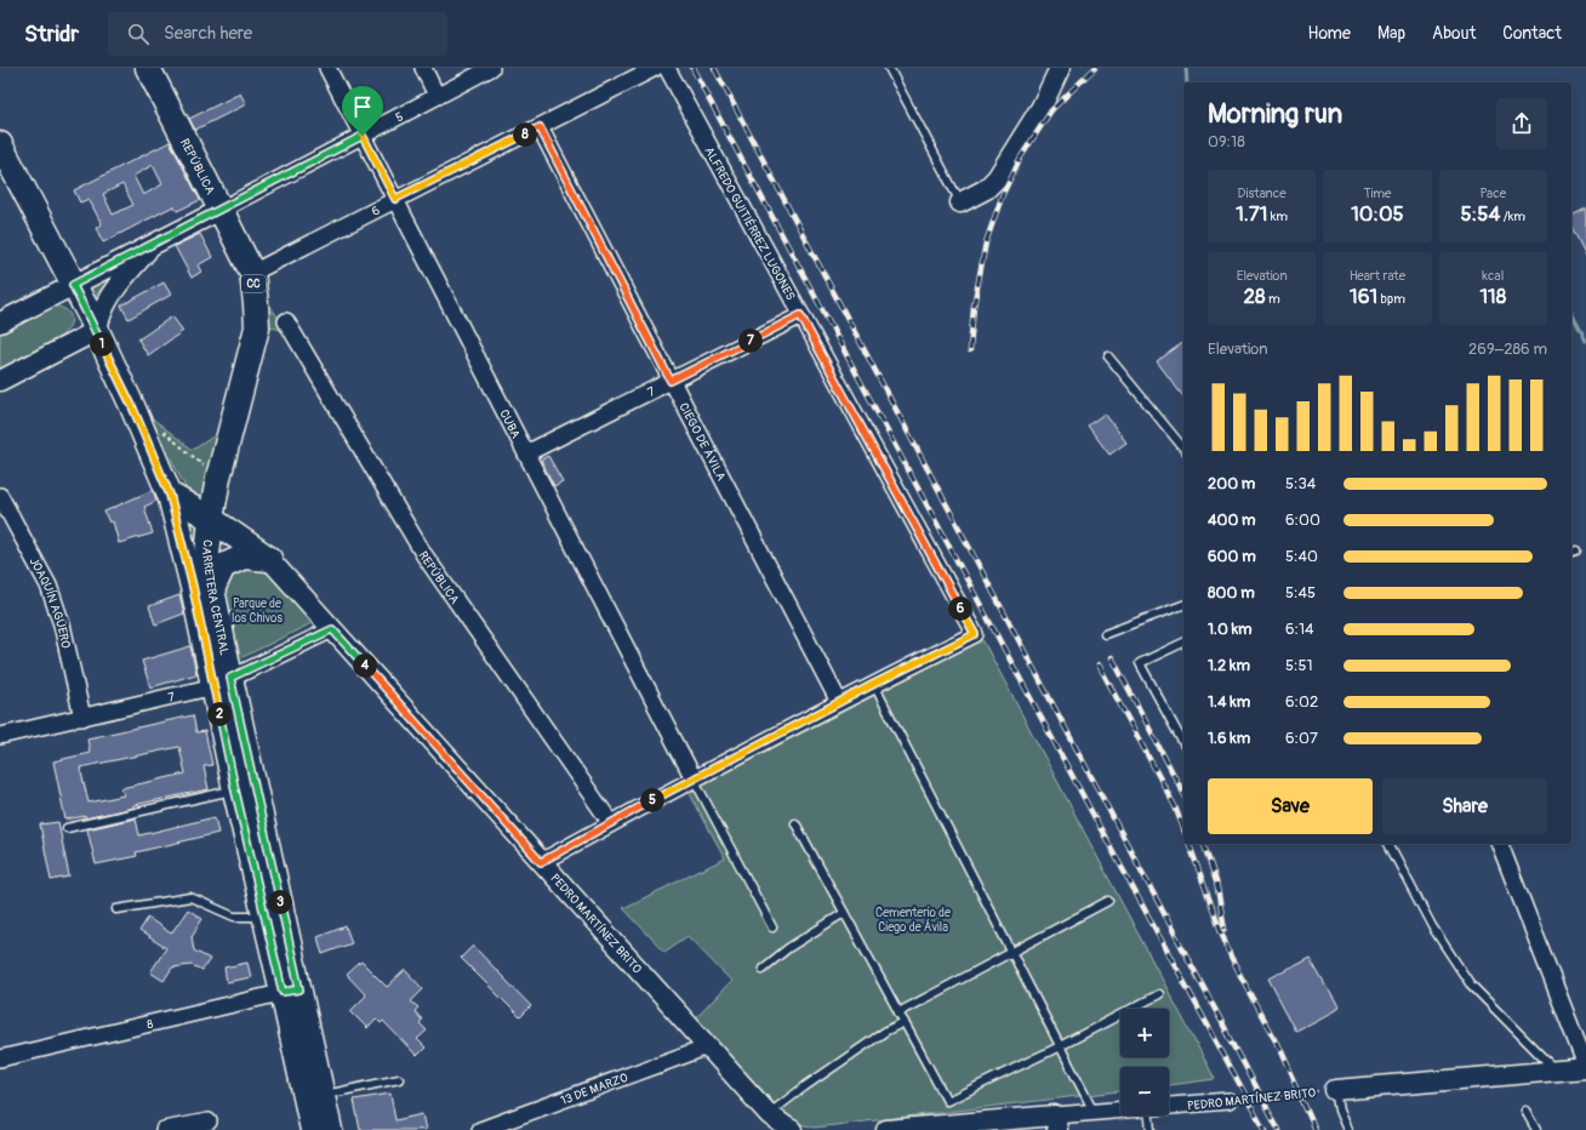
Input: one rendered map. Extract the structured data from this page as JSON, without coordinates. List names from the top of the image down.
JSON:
{
  "streets": {
    "main road": ["REPÚBLICA", "CC", "CARRETERA CENTRAL"],
    "street": [
      "5",
      "6",
      "ALFREDO GUITIÉRREZ LUGONES",
      "7",
      "CUBA",
      "CIEGO DE ÁVILA",
      "JOAQUÍN AGÜERO",
      "PEDRO MARTÍNEZ BRITO",
      "8",
      "13 DE MARZO"
    ]
  },
  "crossings": [
    ["5", "REPÚBLICA"],
    ["5", "CC"],
    ["5", "CUBA"],
    ["REPÚBLICA", "6"],
    ["REPÚBLICA", "CARRETERA CENTRAL"],
    ["6", "CUBA"],
    ["6", "CIEGO DE ÁVILA"],
    ["ALFREDO GUITIÉRREZ LUGONES", "7"],
    ["CC", "CARRETERA CENTRAL"],
    ["7", "CUBA"],
    ["7", "CIEGO DE ÁVILA"],
    ["7", "CARRETERA CENTRAL"],
    ["7", "JOAQUÍN AGÜERO"],
    ["7", "PEDRO MARTÍNEZ BRITO"],
    ["CARRETERA CENTRAL", "8"],
    ["PEDRO MARTÍNEZ BRITO", "13 DE MARZO"]
  ],
  "parks": ["Parque de los Chivos", "Cementerio de Ciego de Ávila"],
  "page": {
    "header": "Stridr",
    "search": "Search here",
    "nav": [
      "Home",
      "Map",
      "About",
      "Contact"
    ],
    "heading": ["Morning run", "09:18"],
    "pins": [
      "8",
      "7",
      "1",
      "6",
      "4",
      "2",
      "5",
      "3"
    ],
    "stats": [
      ["Distance", "1.71 km"],
      ["Time", "10:05"],
      ["Pace", "5:54 /km"],
      ["Elevation", "28 m"],
      ["Heart rate", "161 bpm"],
      ["kcal", "118"]
    ],
    "chart": ["Elevation", "269–286 m"],
    "list": [
      {
        "name": "200 m",
        "note": "5:34"
      },
      {
        "name": "400 m",
        "note": "6:00"
      },
      {
        "name": "600 m",
        "note": "5:40"
      },
      {
        "name": "800 m",
        "note": "5:45"
      },
      {
        "name": "1.0 km",
        "note": "6:14"
      },
      {
        "name": "1.2 km",
        "note": "5:51"
      },
      {
        "name": "1.4 km",
        "note": "6:02"
      },
      {
        "name": "1.6 km",
        "note": "6:07"
      }
    ],
    "buttons": ["Save", "Share"],
    "map_buttons": ["+", "−"]
  }
}
